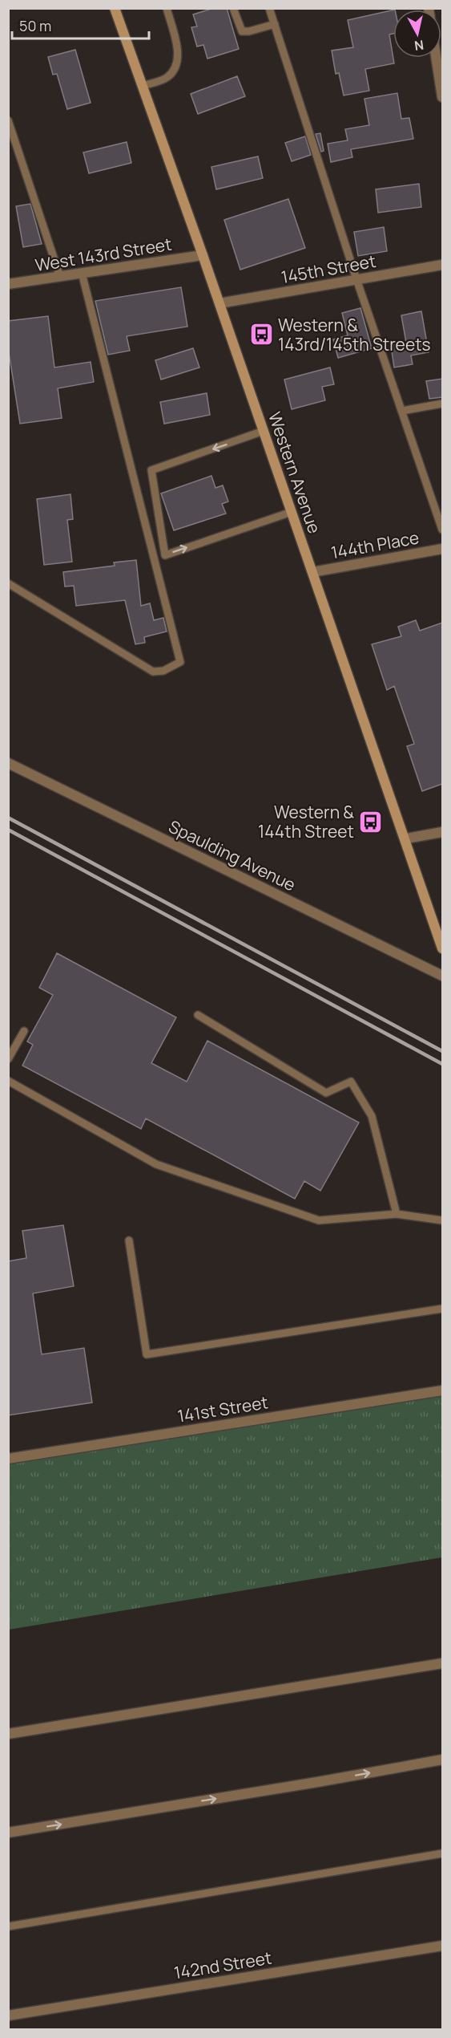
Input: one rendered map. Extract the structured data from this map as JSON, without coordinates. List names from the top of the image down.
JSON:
{
  "streets": {
    "main road": ["Western Avenue"],
    "street": [
      "West 143rd Street",
      "145th Street",
      "144th Place",
      "Spaulding Avenue",
      "141st Street",
      "142nd Street"
    ]
  },
  "crossings": [
    ["West 143rd Street", "Western Avenue"],
    ["145th Street", "Western Avenue"],
    ["Western Avenue", "144th Place"]
  ],
  "places": {
    "bus stop": ["Western & 143rd/145th Streets", "Western & 144th Street"]
  },
  "scale_bar": "50 m",
  "north": "bottom"
}
